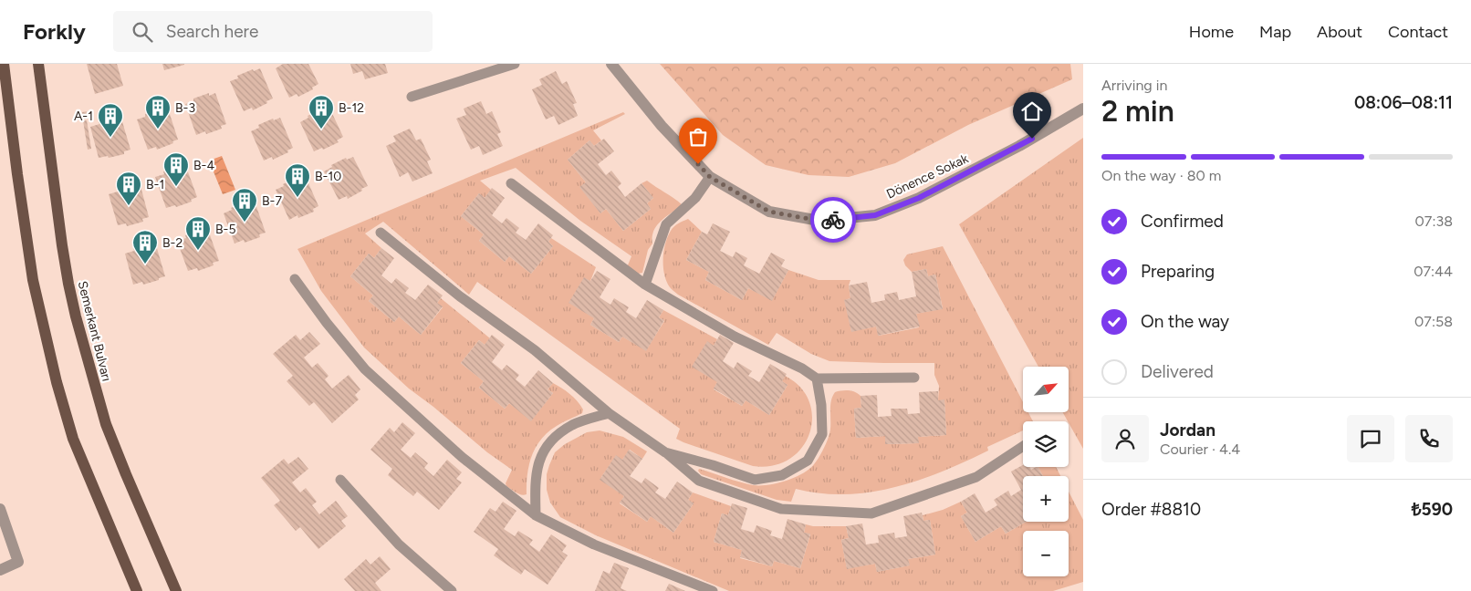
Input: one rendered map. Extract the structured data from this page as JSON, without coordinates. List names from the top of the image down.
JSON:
{
  "streets": {
    "main road": ["Semerkant Bulvarı"],
    "street": ["Dönence Sokak"]
  },
  "places": {
    "building": [
      "B-3",
      "B-12",
      "A-1",
      "B-4",
      "B-10",
      "B-1",
      "B-7",
      "B-5",
      "B-2"
    ]
  },
  "north": "top right",
  "page": {
    "header": "Forkly",
    "search": "Search here",
    "nav": [
      "Home",
      "Map",
      "About",
      "Contact"
    ],
    "heading": ["2 min", "Arriving in", "08:06–08:11"],
    "panel": [
      "Jordan",
      "Courier · 4.4",
      "Order #8810",
      "₺590"
    ],
    "bar": "On the way · 80 m",
    "list": [
      ["Confirmed", "07:38"],
      ["Preparing", "07:44"],
      ["On the way", "07:58"],
      "Delivered"
    ],
    "map_buttons": ["+", "−"]
  }
}
